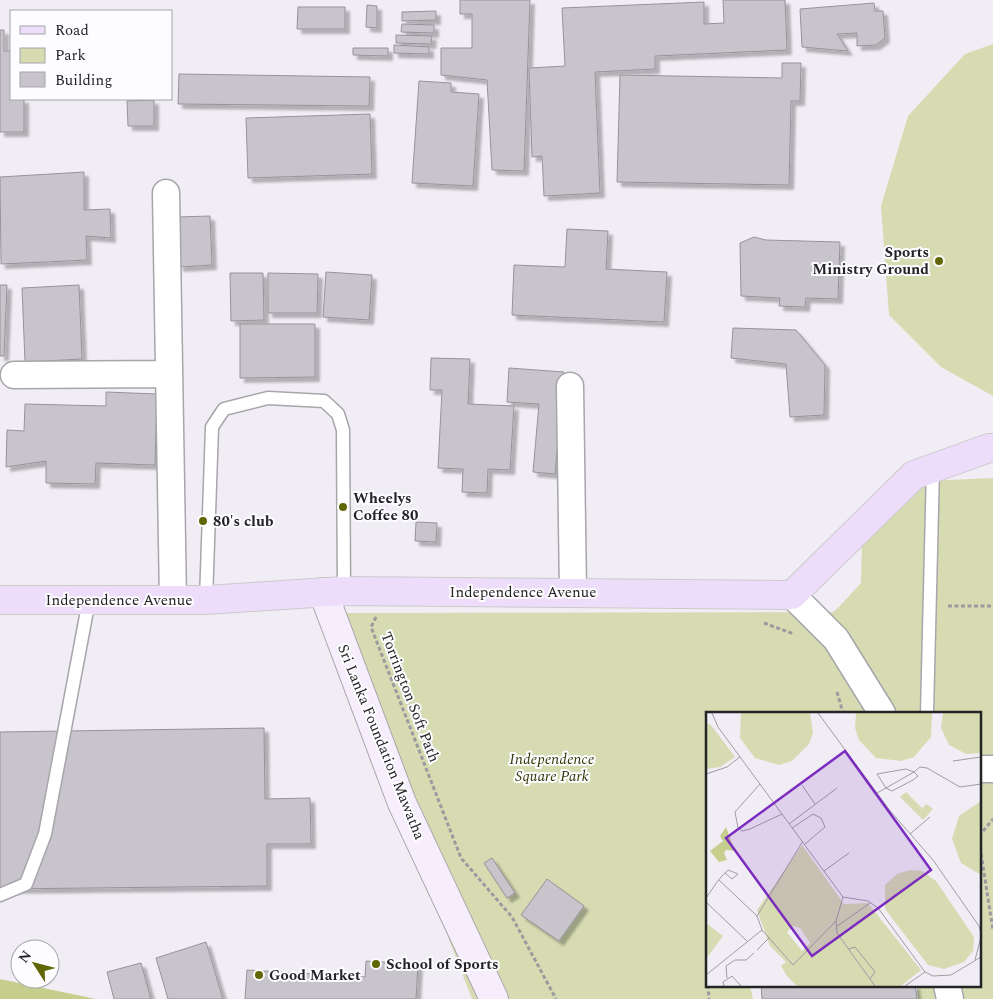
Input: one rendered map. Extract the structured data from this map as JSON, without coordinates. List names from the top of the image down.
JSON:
{
  "streets": {
    "main road": ["Independence Avenue"],
    "street": ["Sri Lanka Foundation Mawatha"],
    "path": ["Torrington Soft Path"]
  },
  "crossings": [
    ["Independence Avenue", "Sri Lanka Foundation Mawatha"]
  ],
  "parks": ["Independence Square Park"],
  "places": [
    "Sports Ministry Ground",
    "Wheelys Coffee 80",
    "80's club",
    "School of Sports",
    "Good Market"
  ],
  "legend": ["Road", "Park", "Building"],
  "north": "top left"
}
